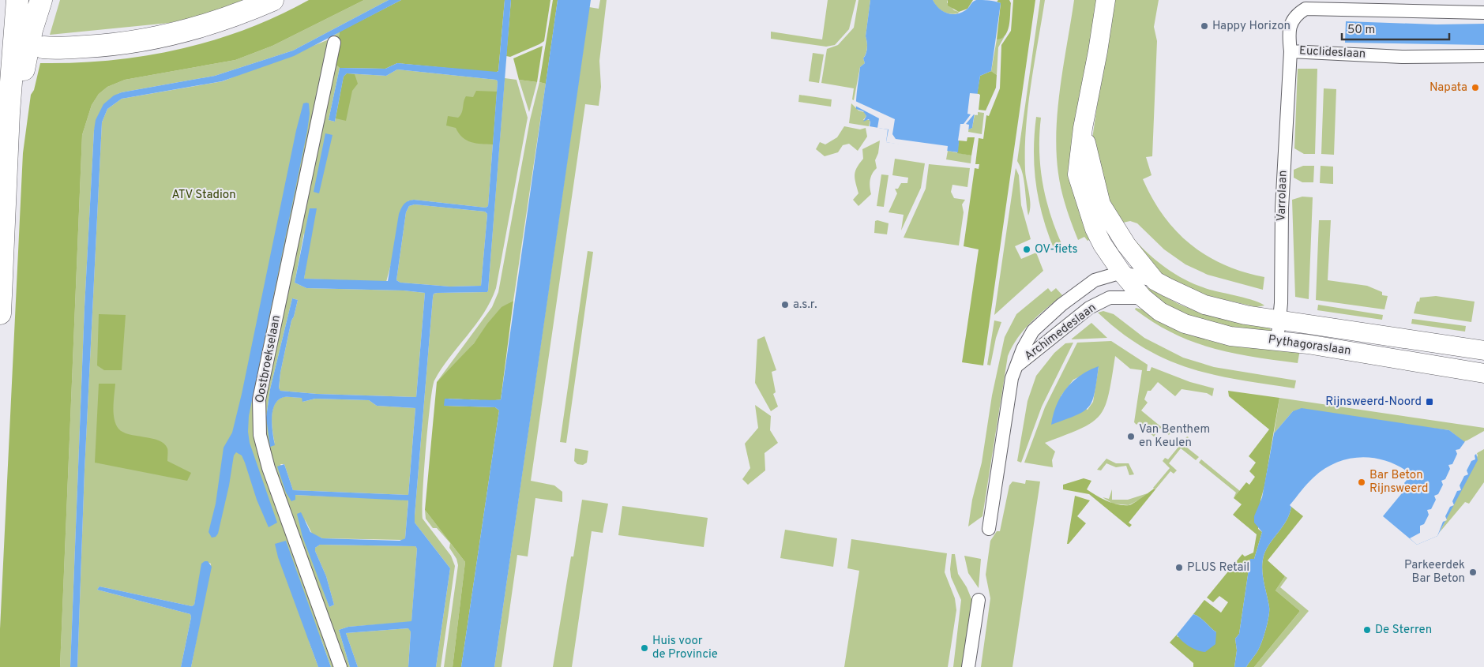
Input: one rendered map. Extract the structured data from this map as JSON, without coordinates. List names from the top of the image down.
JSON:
{
  "streets": {
    "main road": ["Pythagoraslaan"],
    "street": [
      "Euclideslaan",
      "Varrolaan",
      "Archimedeslaan",
      "Oostbroekselaan"
    ]
  },
  "crossings": [
    ["Euclideslaan", "Varrolaan"],
    ["Varrolaan", "Pythagoraslaan"],
    ["Archimedeslaan", "Pythagoraslaan"]
  ],
  "parks": ["ATV Stadion"],
  "places": {
    "other": [
      "Happy Horizon",
      "Napata",
      "OV-fiets",
      "a.s.r.",
      "Van Benthem en Keulen",
      "Bar Beton Rijnsweerd",
      "PLUS Retail",
      "Parkeerdek Bar Beton",
      "De Sterren",
      "Huis voor de Provincie"
    ],
    "transit": ["Rijnsweerd-Noord"]
  },
  "scale_bar": "50 m"
}
